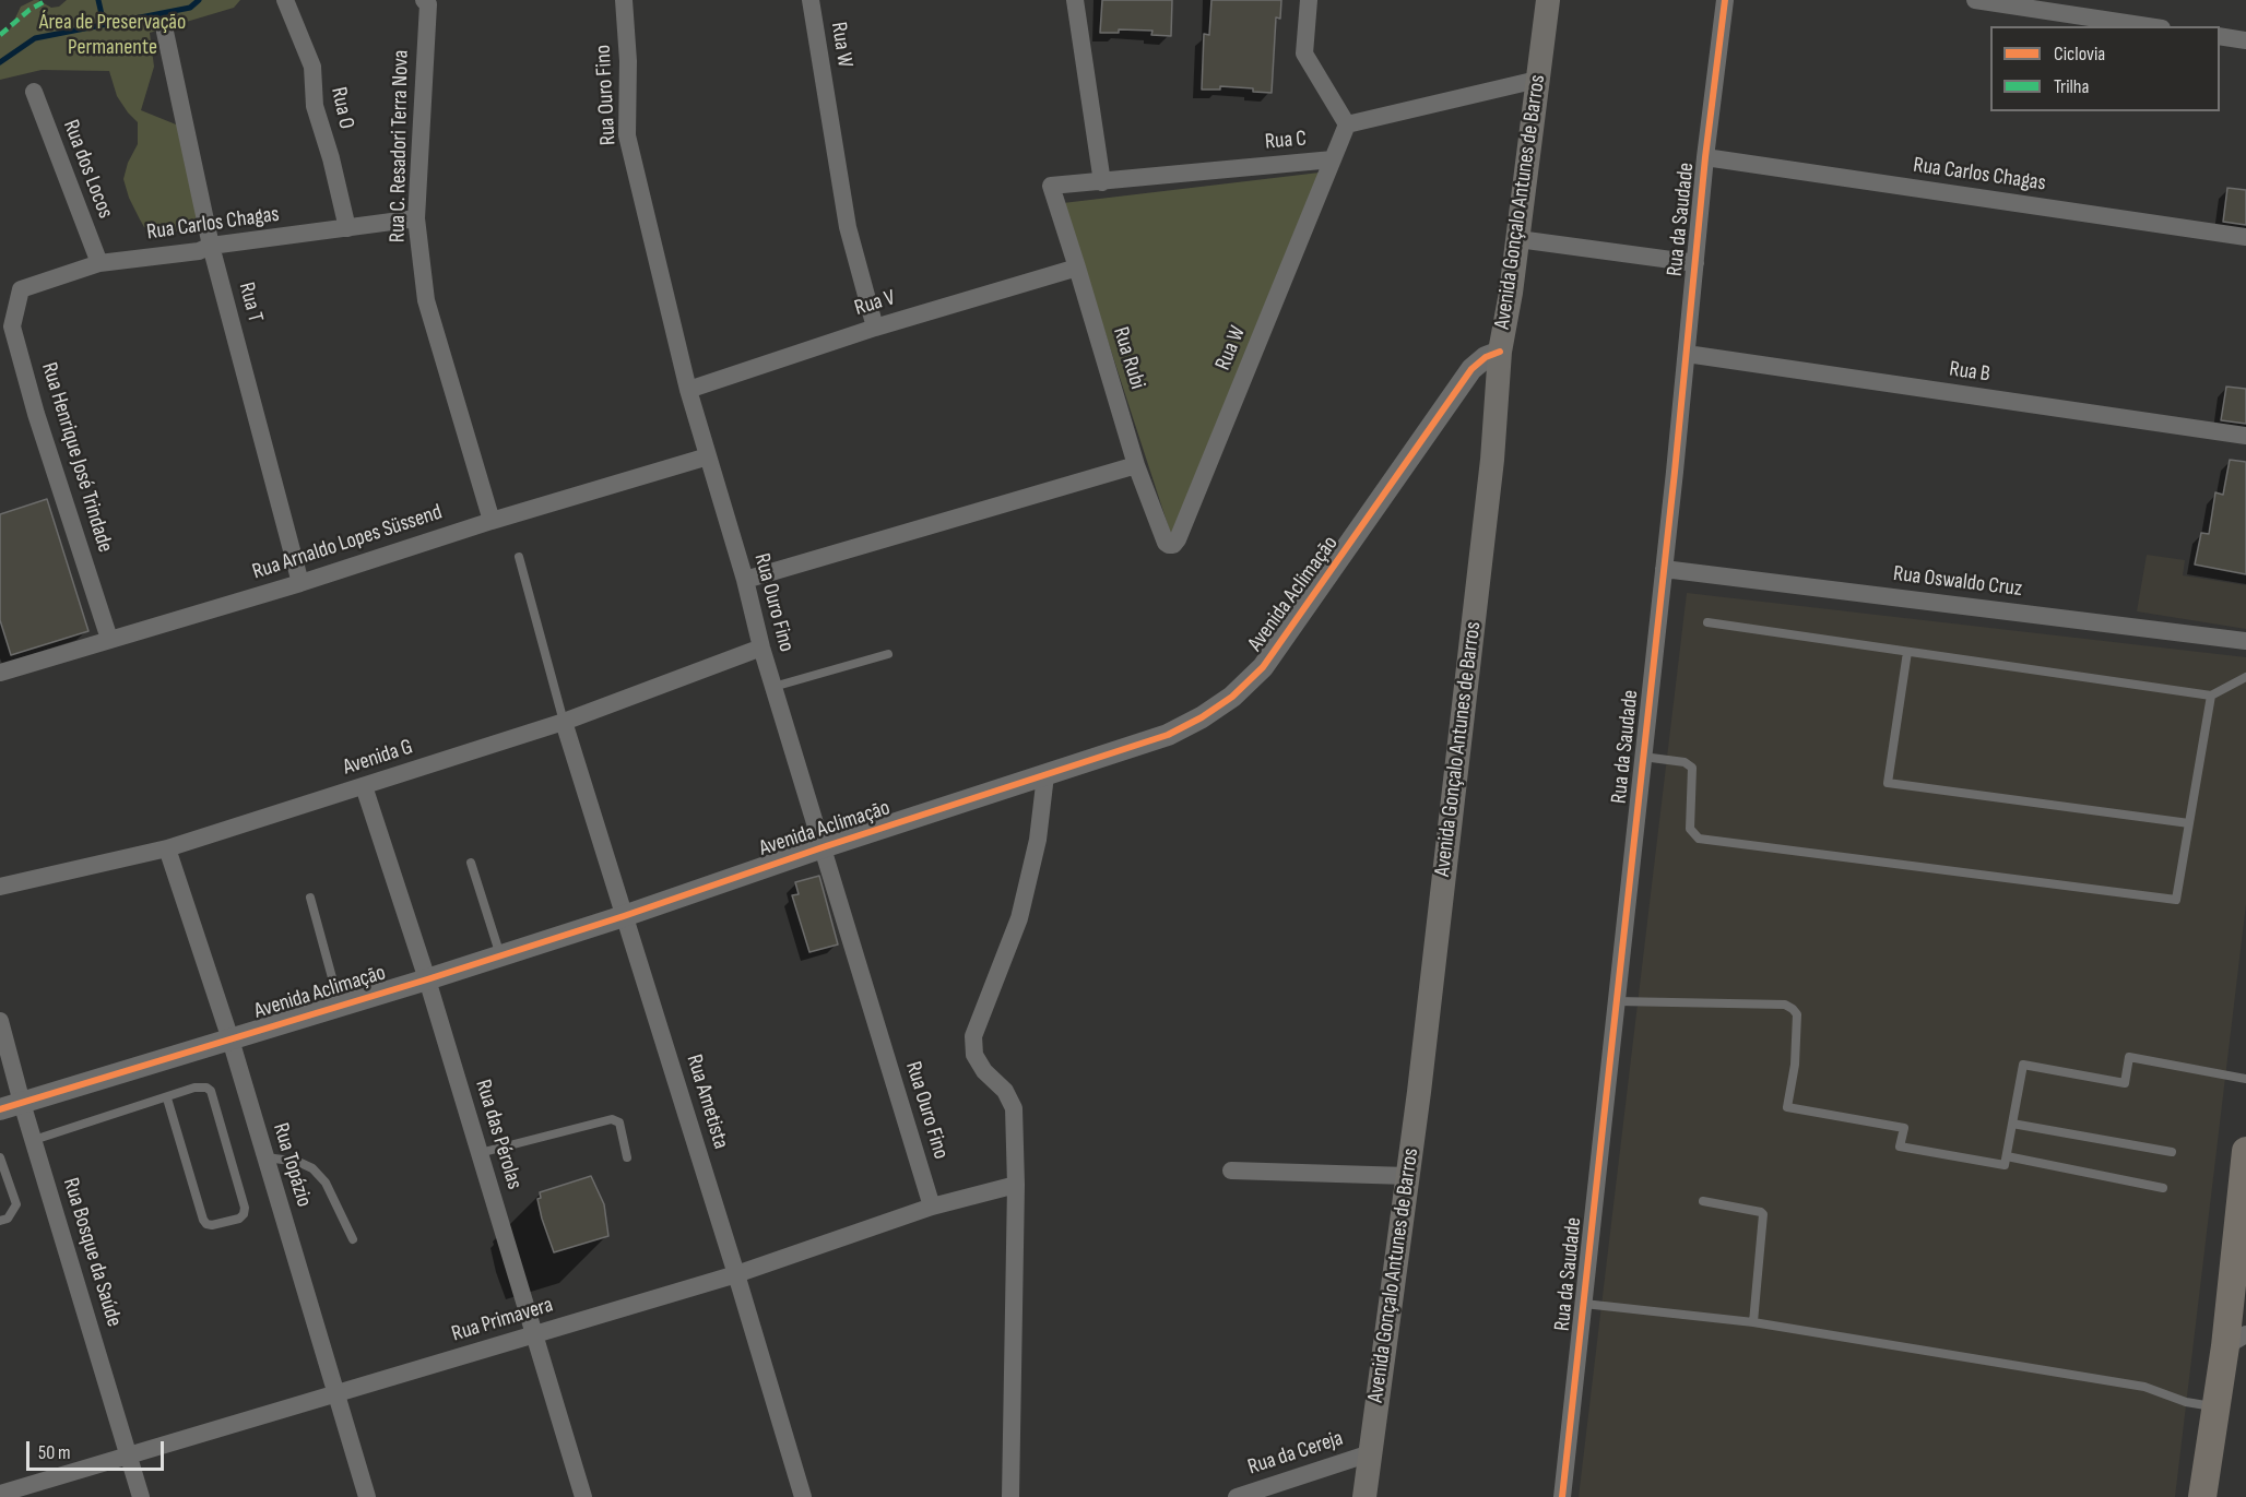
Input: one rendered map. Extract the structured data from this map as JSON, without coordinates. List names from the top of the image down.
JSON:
{
  "streets": {
    "main road": ["Avenida Gonçalo Antunes de Barros"],
    "street": [
      "Rua W",
      "Rua Ouro Fino",
      "Rua O",
      "Rua C",
      "Rua C. Resadori Terra Nova",
      "Rua dos Locos",
      "Rua Carlos Chagas",
      "Rua da Saudade",
      "Rua T",
      "Rua V",
      "Rua Rubi",
      "Rua B",
      "Rua Henrique José Trindade",
      "Rua Arnaldo Lopes Süssend",
      "Rua Oswaldo Cruz",
      "Avenida Aclimação",
      "Avenida G",
      "Rua Ametista",
      "Rua das Pérolas",
      "Rua Topázio",
      "Rua Bosque da Saúde",
      "Rua Primavera",
      "Rua da Cereja"
    ]
  },
  "crossings": [
    ["Rua W", "Rua C"],
    ["Rua W", "Rua V"],
    ["Rua W", "Rua Rubi"],
    ["Rua Ouro Fino", "Rua V"],
    ["Rua Ouro Fino", "Rua Arnaldo Lopes Süssend"],
    ["Rua Ouro Fino", "Avenida Aclimação"],
    ["Rua Ouro Fino", "Avenida G"],
    ["Rua Ouro Fino", "Rua Primavera"],
    ["Rua O", "Rua Carlos Chagas"],
    ["Rua C", "Rua Rubi"],
    ["Rua C. Resadori Terra Nova", "Rua Carlos Chagas"],
    ["Rua C. Resadori Terra Nova", "Rua Arnaldo Lopes Süssend"],
    ["Rua dos Locos", "Rua Carlos Chagas"],
    ["Rua Carlos Chagas", "Rua da Saudade"],
    ["Rua Carlos Chagas", "Rua T"],
    ["Rua Carlos Chagas", "Rua Henrique José Trindade"],
    ["Avenida Gonçalo Antunes de Barros", "Avenida Aclimação"],
    ["Avenida Gonçalo Antunes de Barros", "Rua da Cereja"],
    ["Rua da Saudade", "Rua B"],
    ["Rua da Saudade", "Rua Oswaldo Cruz"],
    ["Rua T", "Rua Arnaldo Lopes Süssend"],
    ["Rua V", "Rua Rubi"],
    ["Rua Henrique José Trindade", "Rua Arnaldo Lopes Süssend"],
    ["Avenida Aclimação", "Rua Ametista"],
    ["Avenida Aclimação", "Rua das Pérolas"],
    ["Avenida Aclimação", "Rua Topázio"],
    ["Avenida Aclimação", "Rua Bosque da Saúde"],
    ["Avenida G", "Rua Ametista"],
    ["Avenida G", "Rua das Pérolas"],
    ["Avenida G", "Rua Topázio"],
    ["Rua Ametista", "Rua Primavera"],
    ["Rua das Pérolas", "Rua Primavera"],
    ["Rua Topázio", "Rua Primavera"],
    ["Rua Bosque da Saúde", "Rua Primavera"]
  ],
  "parks": ["Área de Preservação Permanente"],
  "legend": ["Ciclovia", "Trilha"],
  "scale_bar": "50 m"
}
